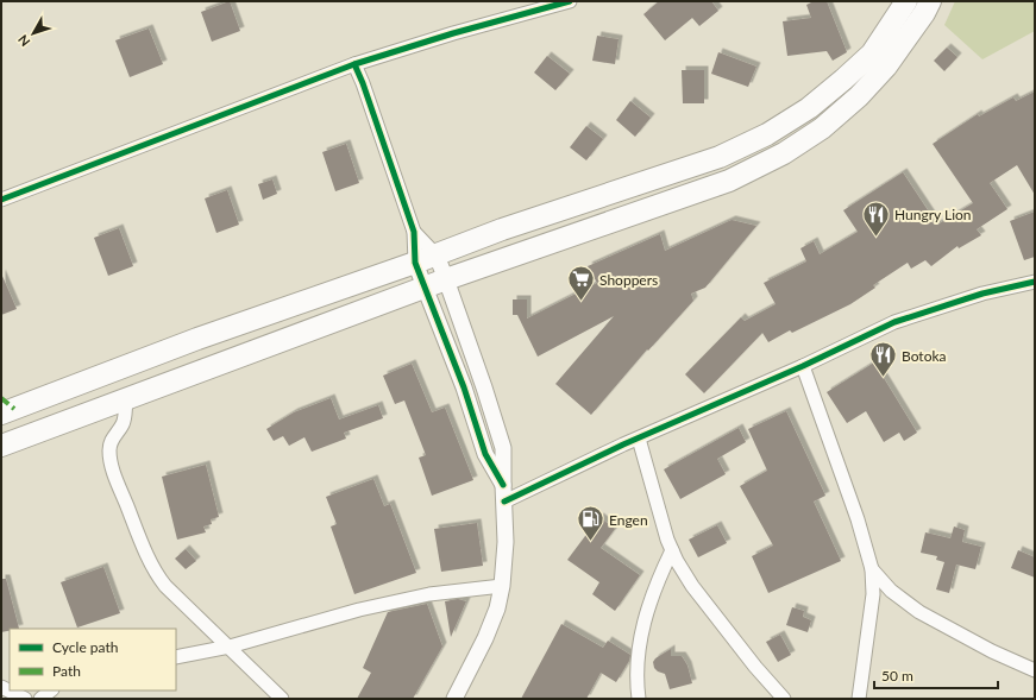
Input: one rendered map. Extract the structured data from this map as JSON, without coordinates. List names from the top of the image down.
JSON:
{
  "places": {
    "restaurant": ["Hungry Lion", "Botoka"],
    "supermarket": ["Shoppers"],
    "fuel station": ["Engen"]
  },
  "legend": ["Cycle path", "Path"],
  "scale_bar": "50 m",
  "north": "bottom left"
}
